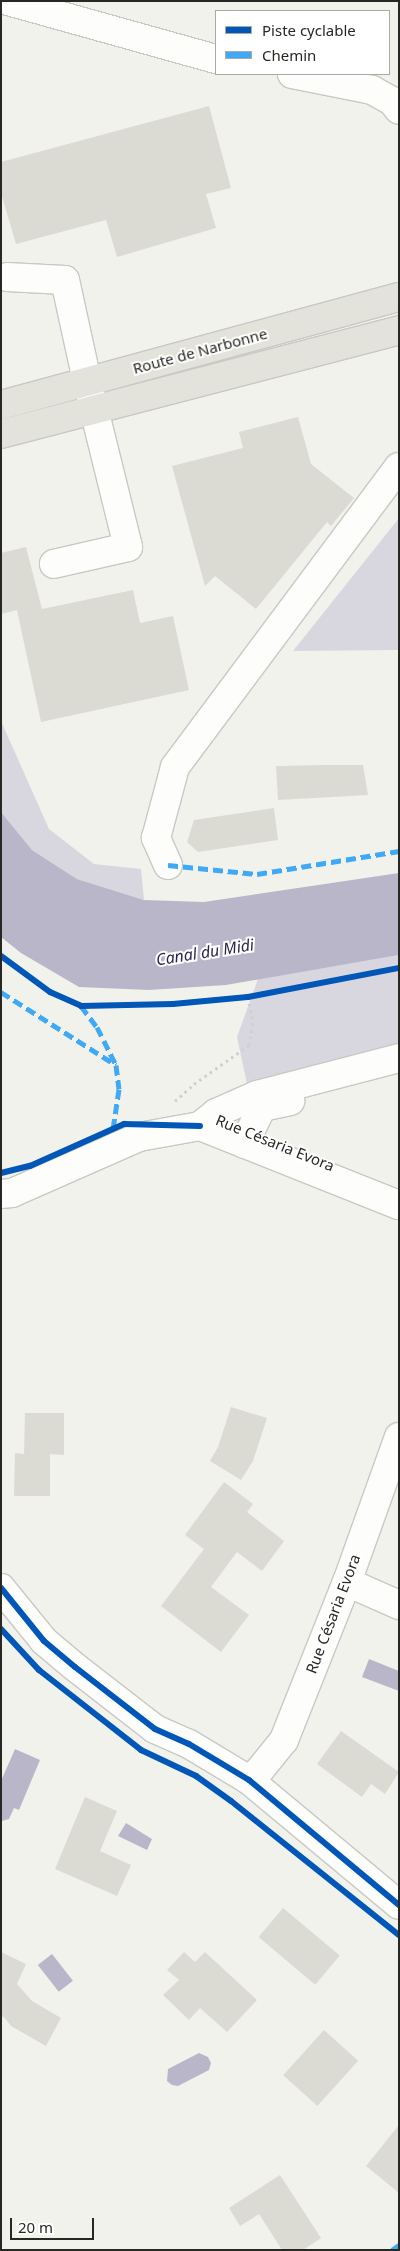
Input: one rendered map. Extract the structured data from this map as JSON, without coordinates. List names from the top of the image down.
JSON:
{
  "streets": {
    "main road": ["Route de Narbonne"],
    "street": ["Rue Césaria Evora"]
  },
  "water": ["Canal du Midi"],
  "legend": ["Piste cyclable", "Chemin"],
  "scale_bar": "20 m"
}
